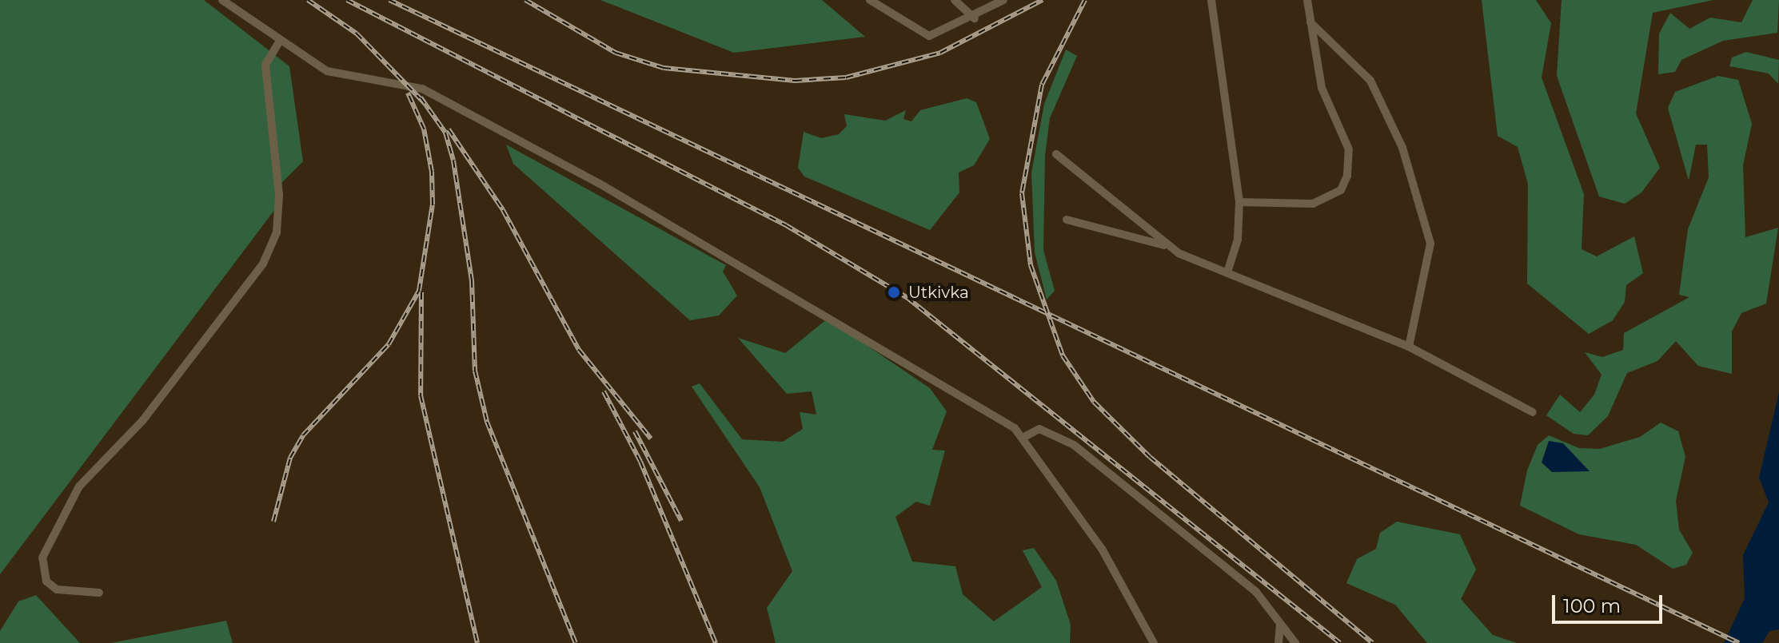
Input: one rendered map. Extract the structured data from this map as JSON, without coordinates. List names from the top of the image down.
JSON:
{
  "places": ["Utkivka"],
  "scale_bar": "100 m"
}
